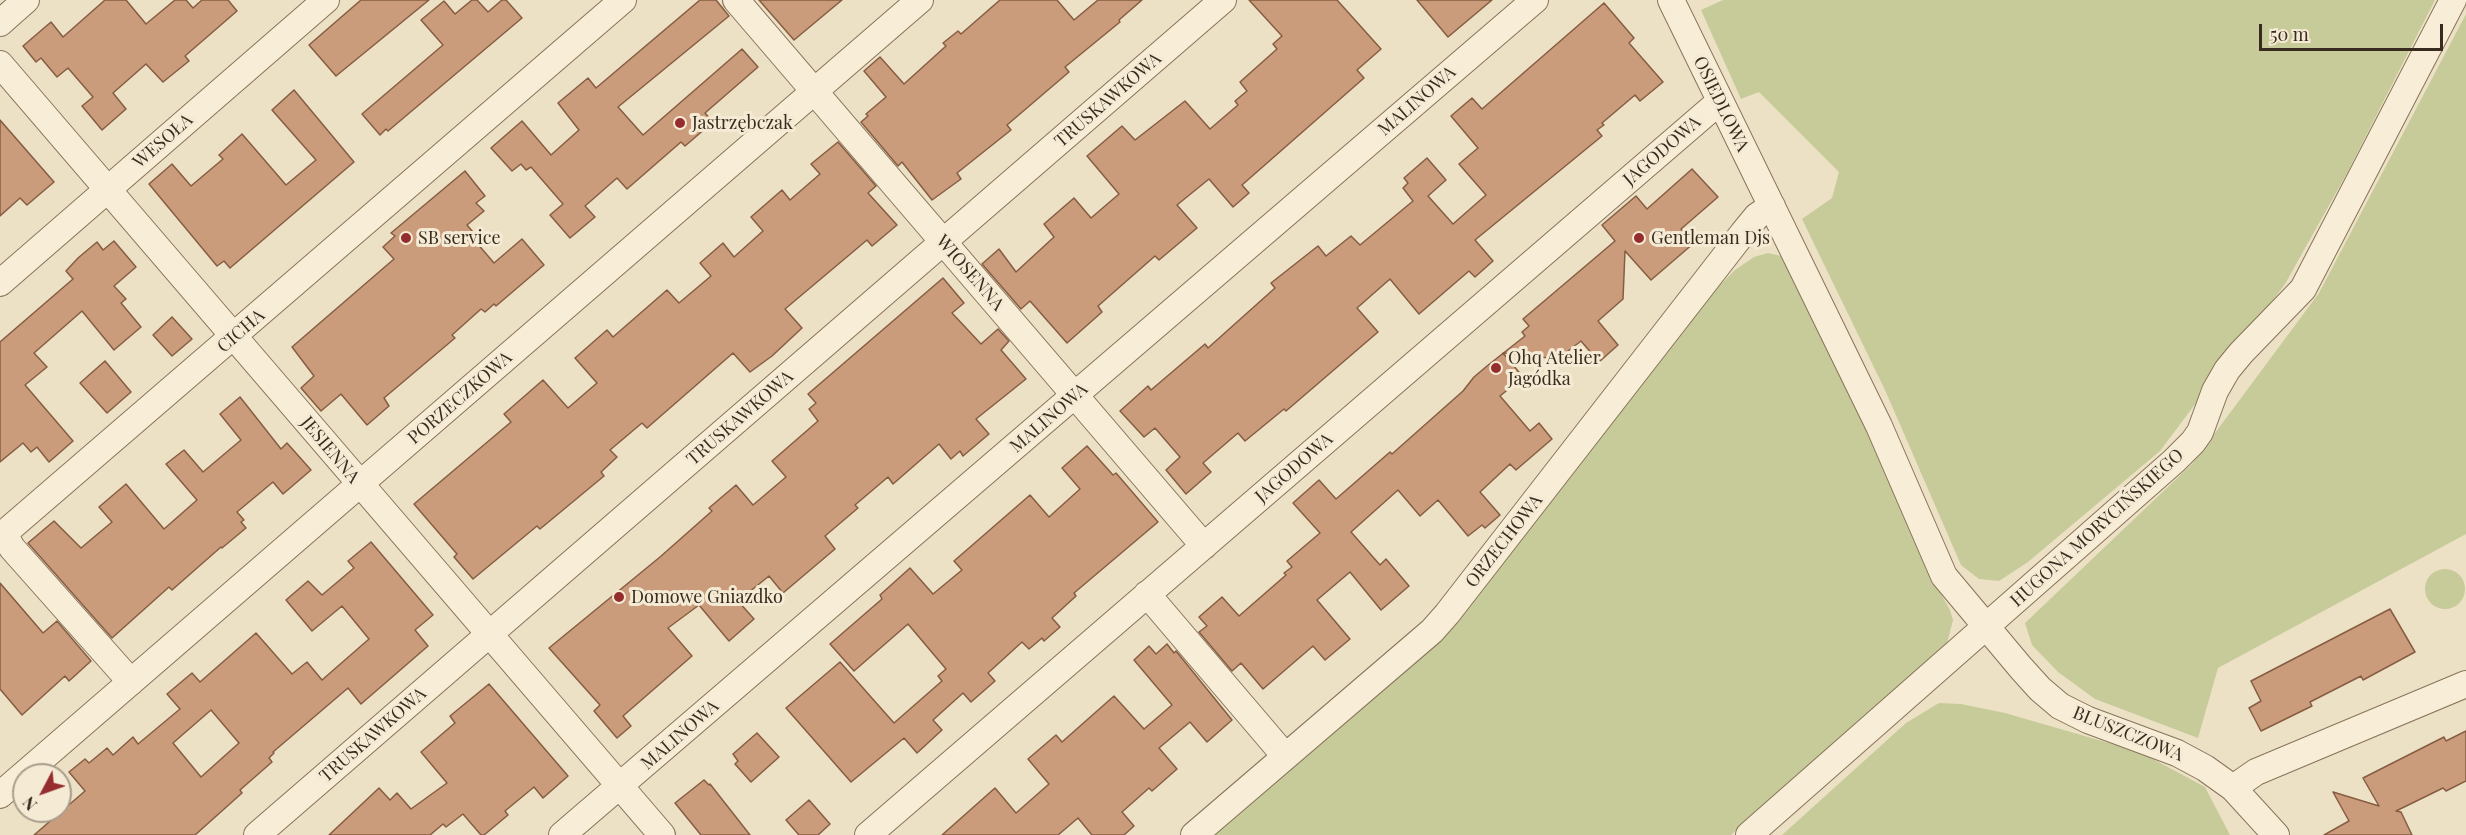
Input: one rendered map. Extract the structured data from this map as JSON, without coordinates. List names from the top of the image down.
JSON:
{
  "streets": {
    "street": [
      "TRUSKAWKOWA",
      "MALINOWA",
      "OSIEDLOWA",
      "WESOŁA",
      "JAGODOWA",
      "WIOSENNA",
      "CICHA",
      "PORZECZKOWA",
      "JESIENNA",
      "HUGONA MORYCIŃSKIEGO",
      "ORZECHOWA",
      "BLUSZCZOWA"
    ]
  },
  "crossings": [
    ["TRUSKAWKOWA", "WIOSENNA"],
    ["TRUSKAWKOWA", "JESIENNA"],
    ["MALINOWA", "WIOSENNA"],
    ["MALINOWA", "JESIENNA"],
    ["OSIEDLOWA", "JAGODOWA"],
    ["OSIEDLOWA", "HUGONA MORYCIŃSKIEGO"],
    ["OSIEDLOWA", "ORZECHOWA"],
    ["OSIEDLOWA", "BLUSZCZOWA"],
    ["WESOŁA", "JESIENNA"],
    ["JAGODOWA", "WIOSENNA"],
    ["WIOSENNA", "PORZECZKOWA"],
    ["CICHA", "PORZECZKOWA"],
    ["CICHA", "JESIENNA"],
    ["PORZECZKOWA", "JESIENNA"],
    ["HUGONA MORYCIŃSKIEGO", "BLUSZCZOWA"]
  ],
  "places": [
    "Jastrzębczak",
    "SB service",
    "Gentleman Djs",
    "Ohq Atelier Jagódka",
    "Domowe Gniazdko"
  ],
  "scale_bar": "50 m",
  "north": "bottom left"
}
